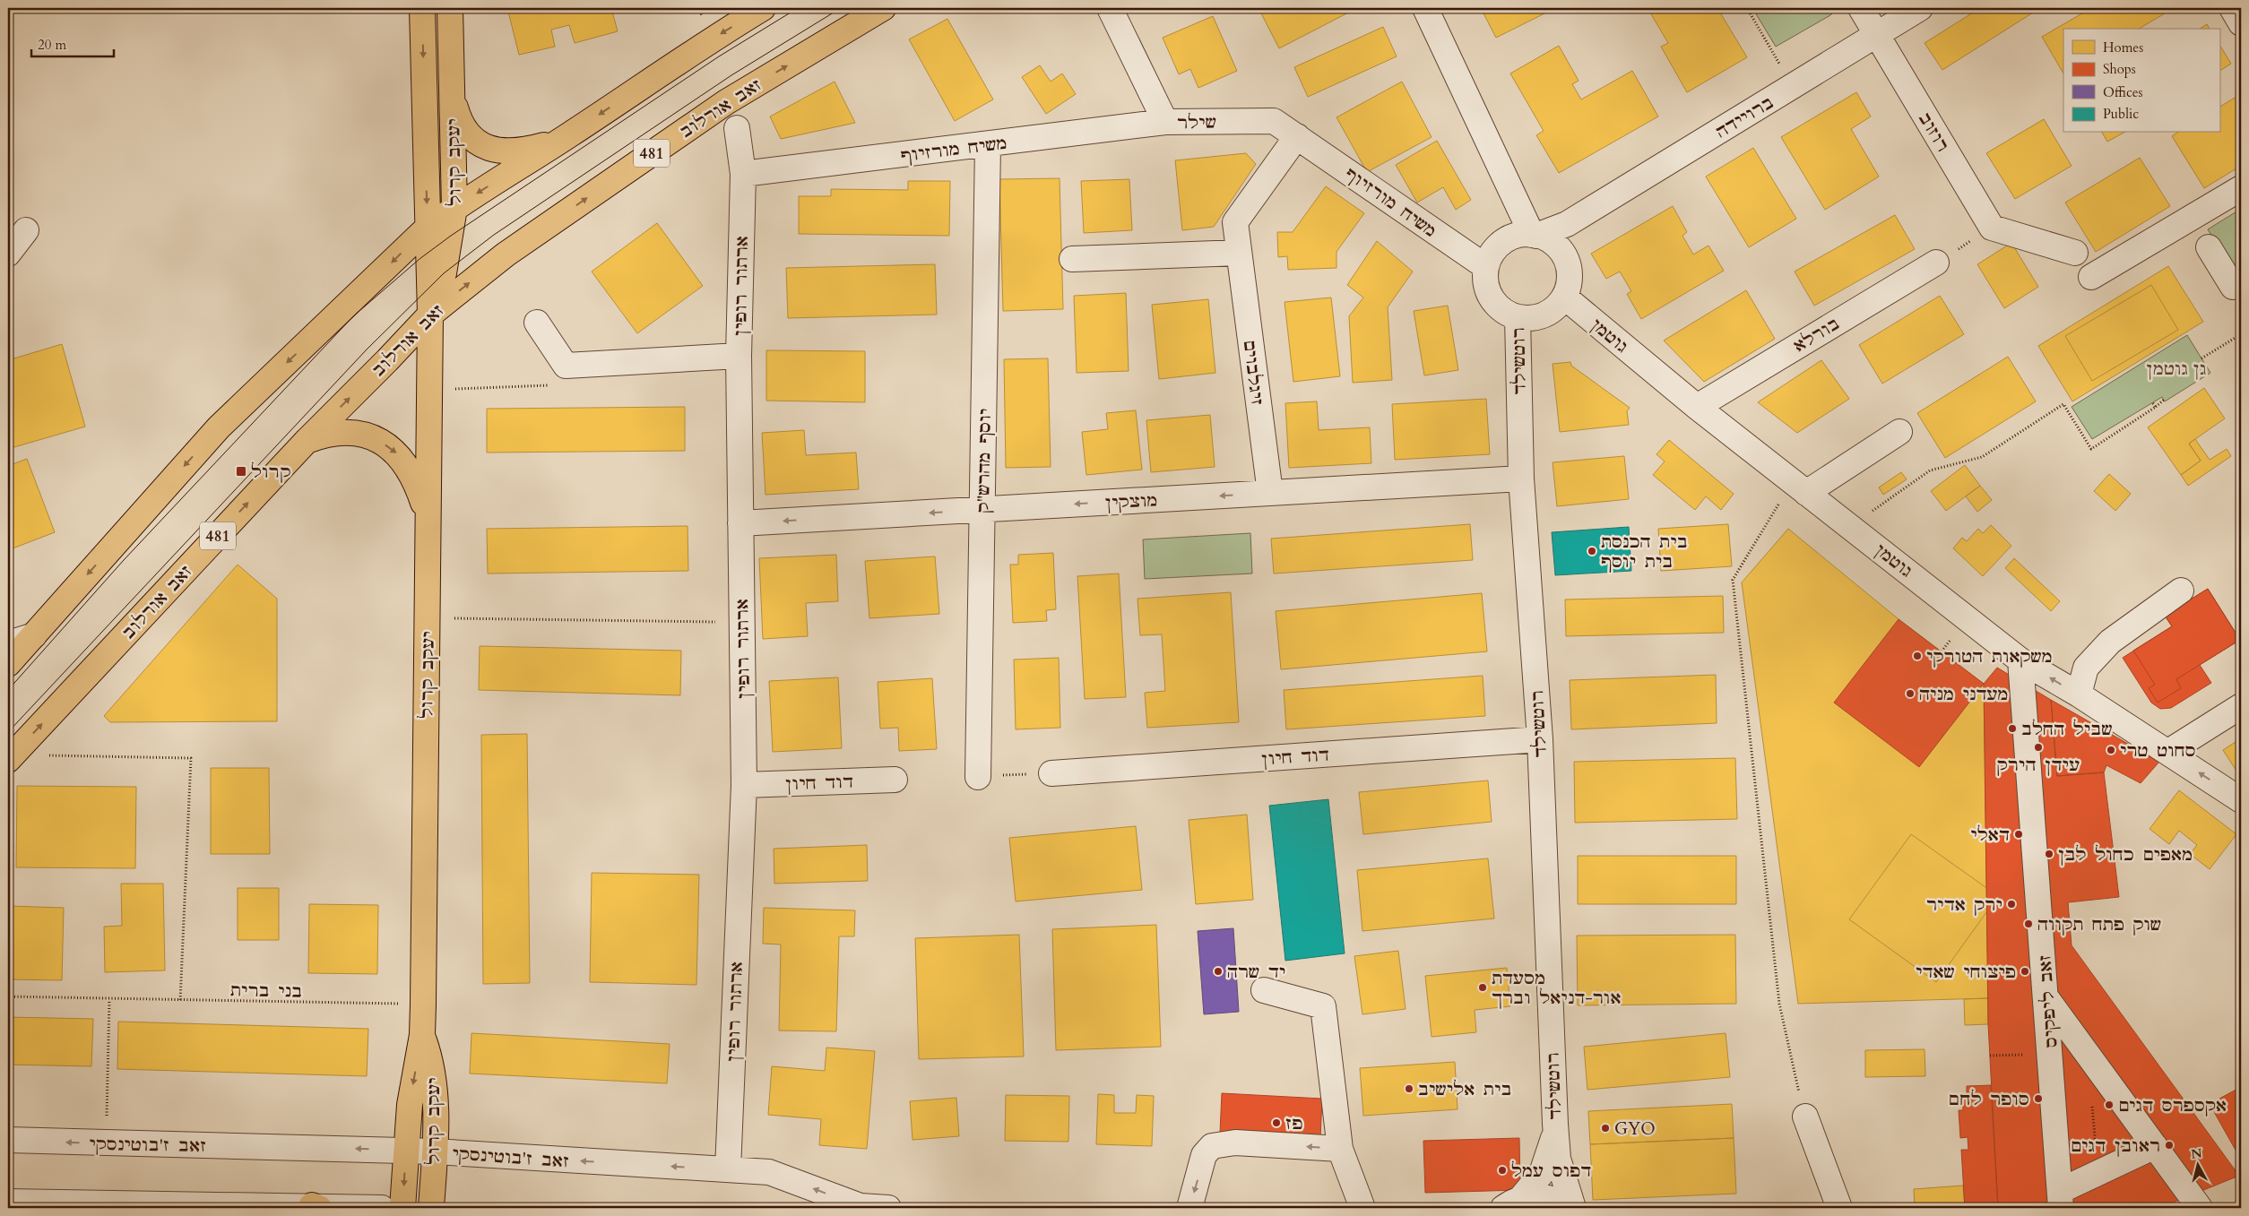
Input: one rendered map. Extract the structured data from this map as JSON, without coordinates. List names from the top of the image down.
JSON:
{
  "streets": {
    "main road": ["זאב אורלוב", "481", "יעקב קרול"],
    "street": [
      "ברויידה",
      "שילר",
      "רוזוב",
      "משיח מורזיוף",
      "ארתור רופין",
      "בורלא",
      "גוטמן",
      "רוטשילד",
      "זיגלבוים",
      "יוסף מהרש\"ק",
      "מוצקין",
      "דוד חיון",
      "זאב ליפקיס",
      "זאב ז'בוטינסקי"
    ],
    "path": ["בני ברית"]
  },
  "crossings": [
    ["זאב אורלוב", "יעקב קרול"],
    ["ברויידה", "רוזוב"],
    ["ברויידה", "משיח מורזיוף"],
    ["ברויידה", "גוטמן"],
    ["ברויידה", "רוטשילד"],
    ["שילר", "משיח מורזיוף"],
    ["שילר", "זיגלבוים"],
    ["משיח מורזיוף", "ארתור רופין"],
    ["משיח מורזיוף", "גוטמן"],
    ["משיח מורזיוף", "רוטשילד"],
    ["משיח מורזיוף", "זיגלבוים"],
    ["משיח מורזיוף", "יוסף מהרש\"ק"],
    ["יעקב קרול", "בני ברית"],
    ["יעקב קרול", "זאב ז'בוטינסקי"],
    ["ארתור רופין", "מוצקין"],
    ["ארתור רופין", "דוד חיון"],
    ["ארתור רופין", "זאב ז'בוטינסקי"],
    ["בורלא", "גוטמן"],
    ["גוטמן", "רוטשילד"],
    ["גוטמן", "זאב ליפקיס"],
    ["רוטשילד", "מוצקין"],
    ["רוטשילד", "דוד חיון"],
    ["זיגלבוים", "מוצקין"],
    ["יוסף מהרש\"ק", "מוצקין"]
  ],
  "one_way": ["מוצקין"],
  "parks": ["גן גוטמן"],
  "places": {
    "transit": ["קרול"],
    "other": [
      "בית הכנסת בית יוסף",
      "משקאות הטורקי",
      "מעדני מניה",
      "שביל החלב",
      "עידן הירק",
      "סחוט טרי",
      "דאלי",
      "מאפים כחול לבן",
      "ירק אדיר",
      "שוק פתח תקווה",
      "יד שרה",
      "פיצוחי שאדי",
      "מסעדת אור-דניאל וברך",
      "בית אלישיב",
      "סופר לחם",
      "אקספרס דגים",
      "פז",
      "GYO",
      "ראובן דגים",
      "דפוס עמל"
    ]
  },
  "legend": [
    "Homes",
    "Shops",
    "Offices",
    "Public"
  ],
  "scale_bar": "20 m",
  "north": "top"
}
